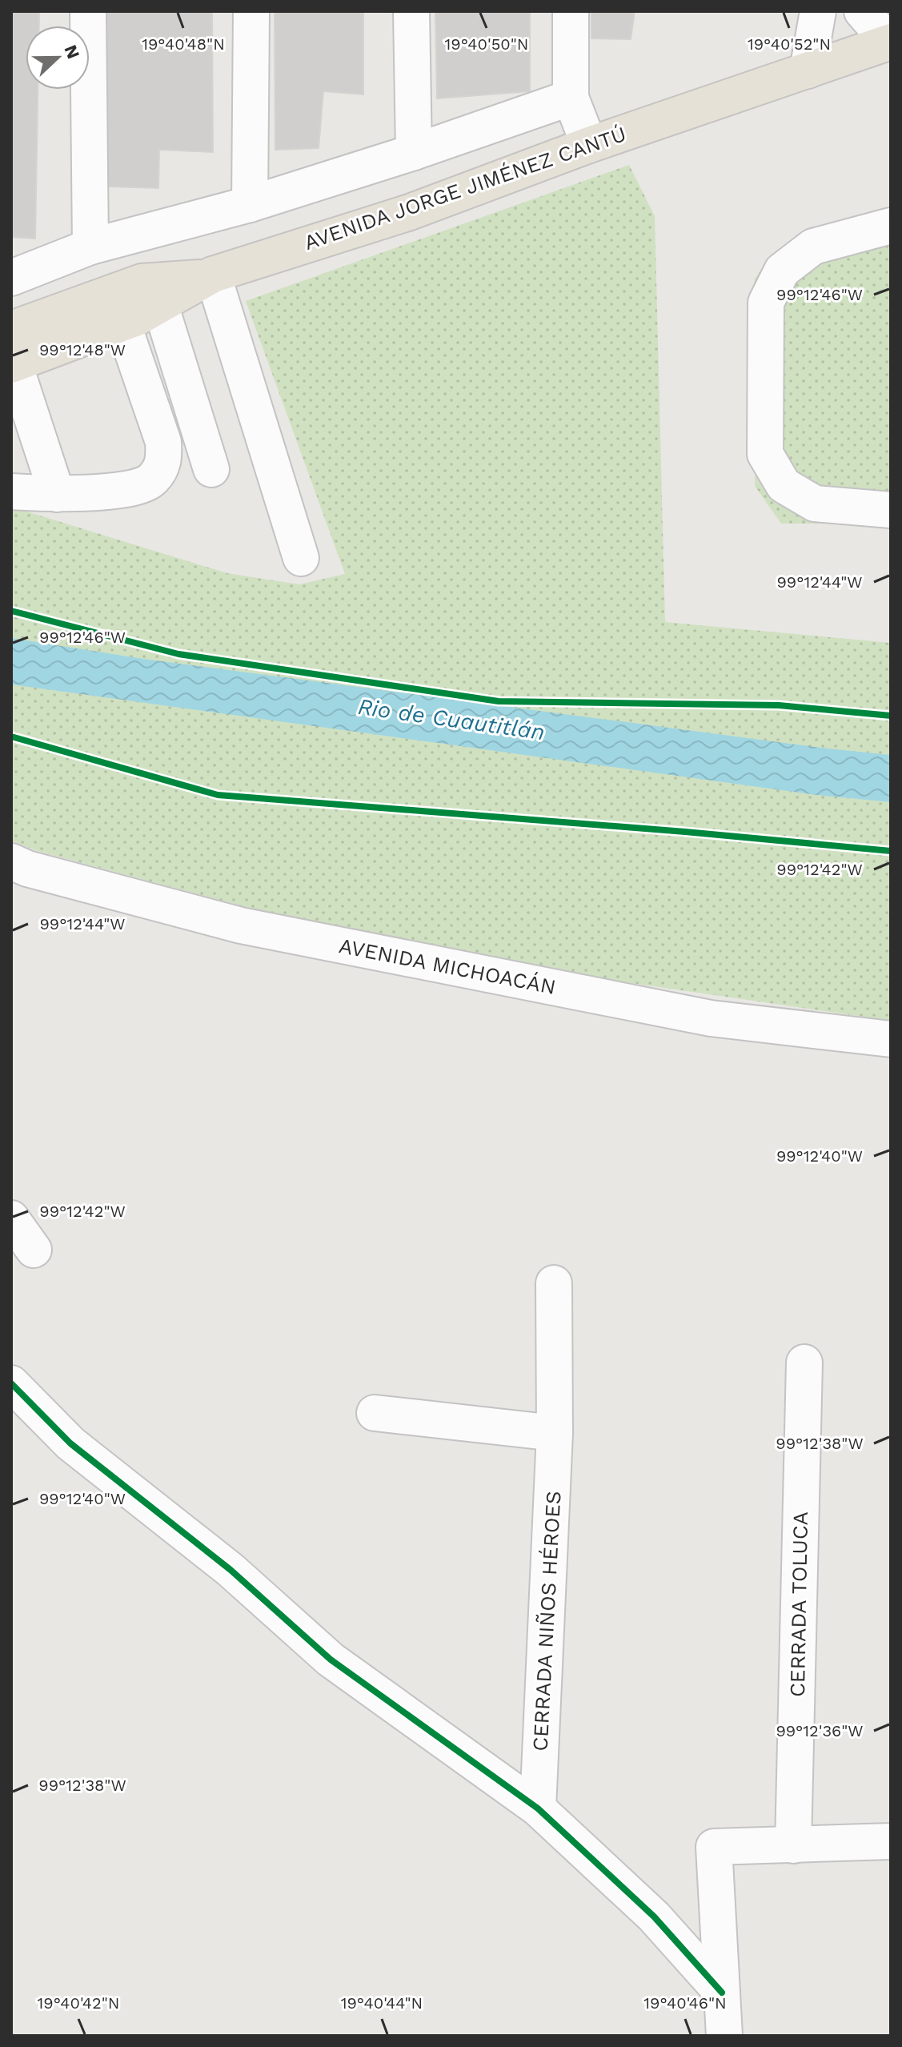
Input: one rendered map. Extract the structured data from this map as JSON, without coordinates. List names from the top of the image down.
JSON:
{
  "streets": {
    "main road": ["AVENIDA JORGE JIMÉNEZ CANTÚ"],
    "street": ["AVENIDA MICHOACÁN", "CERRADA TOLUCA", "CERRADA NIÑOS HÉROES"]
  },
  "water": ["Rio de Cuautitlán"],
  "north": "right",
  "coordinates": [
    "19°40'48\"N",
    "19°40'50\"N",
    "19°40'52\"N",
    "99°12'46\"W",
    "99°12'48\"W",
    "99°12'44\"W",
    "99°12'42\"W",
    "99°12'40\"W",
    "99°12'38\"W",
    "99°12'36\"W",
    "19°40'42\"N",
    "19°40'44\"N",
    "19°40'46\"N"
  ]
}
